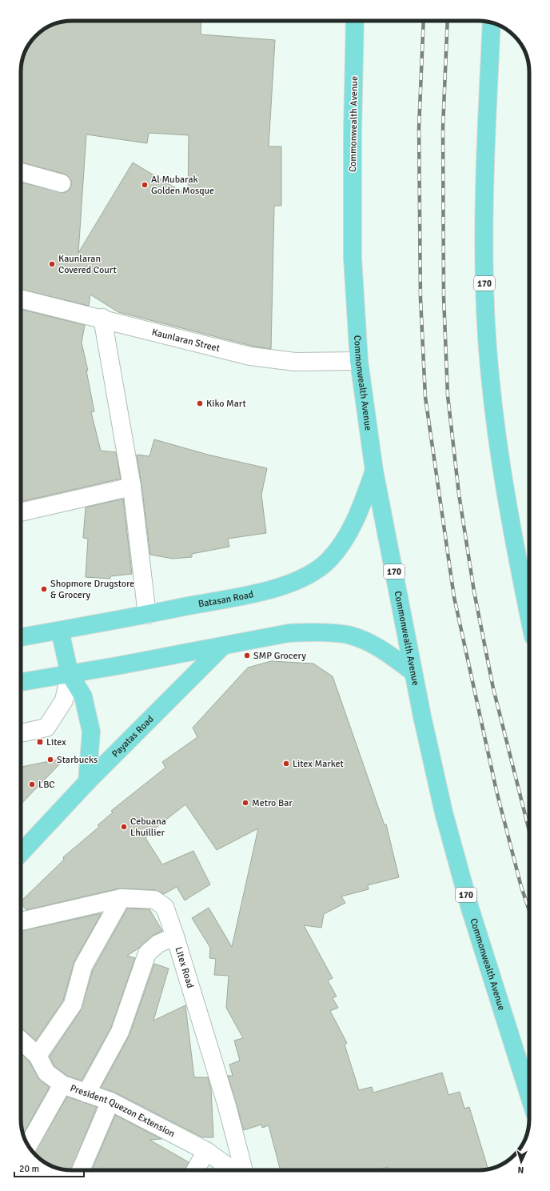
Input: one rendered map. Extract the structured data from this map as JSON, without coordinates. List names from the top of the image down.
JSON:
{
  "streets": {
    "main road": [
      "Commonwealth Avenue",
      "170",
      "Batasan Road",
      "Payatas Road"
    ],
    "street": ["Kaunlaran Street", "Litex Road", "President Quezon Extension"]
  },
  "crossings": [
    ["Commonwealth Avenue", "Kaunlaran Street"],
    ["Commonwealth Avenue", "Batasan Road"]
  ],
  "places": {
    "other": [
      "Al Mubarak Golden Mosque",
      "Kaunlaran Covered Court",
      "Kiko Mart",
      "Shopmore Drugstore & Grocery",
      "SMP Grocery",
      "Starbucks",
      "Litex Market",
      "LBC",
      "Metro Bar",
      "Cebuana Lhuillier"
    ],
    "transit": ["Litex"]
  },
  "scale_bar": "20 m",
  "north": "bottom"
}
